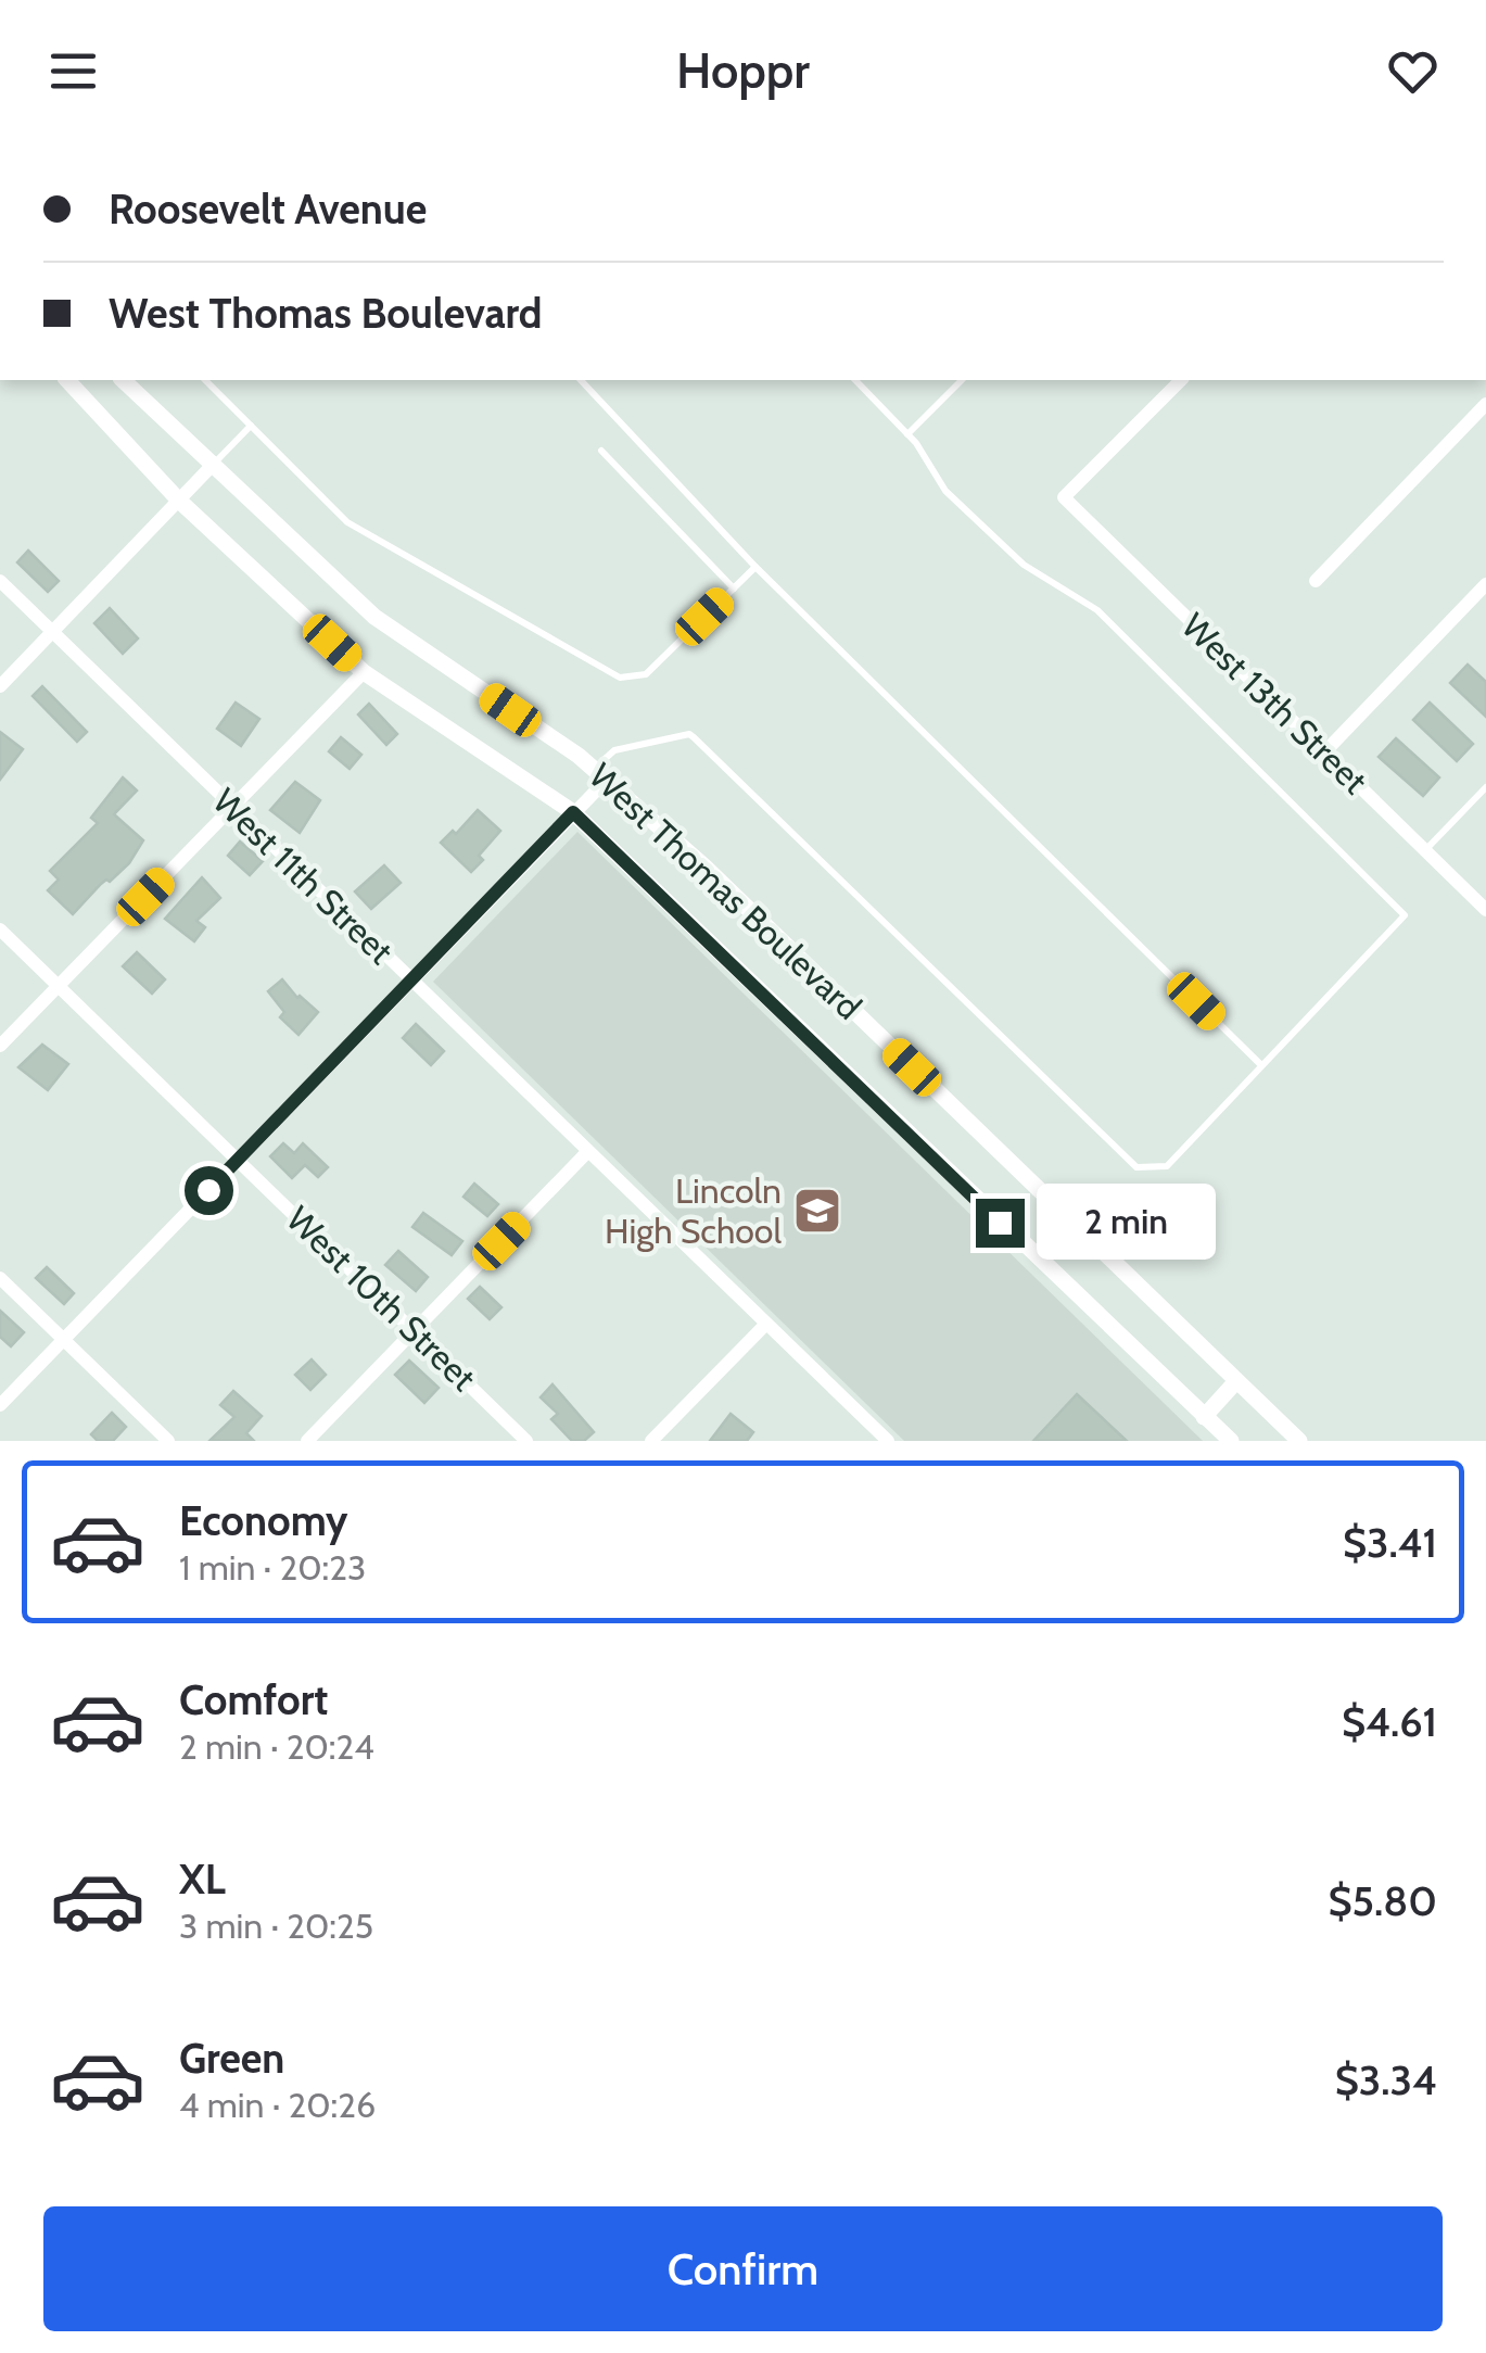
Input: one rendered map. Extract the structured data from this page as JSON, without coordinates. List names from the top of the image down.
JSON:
{
  "streets": {
    "street": [
      "West 13th Street",
      "West 11th Street",
      "West Thomas Boulevard",
      "West 10th Street"
    ]
  },
  "places": {
    "school or university": ["Lincoln High School"]
  },
  "page": {
    "header": "Hoppr",
    "banner": ["Roosevelt Avenue", "West Thomas Boulevard"],
    "bubble": "2 min",
    "list": [
      {
        "name": "Economy",
        "note": "1 min · 20:23",
        "value": "$3.41"
      },
      {
        "name": "Comfort",
        "note": "2 min · 20:24",
        "value": "$4.61"
      },
      {
        "name": "XL",
        "note": "3 min · 20:25",
        "value": "$5.80"
      },
      {
        "name": "Green",
        "note": "4 min · 20:26",
        "value": "$3.34"
      }
    ],
    "buttons": "Confirm"
  }
}
